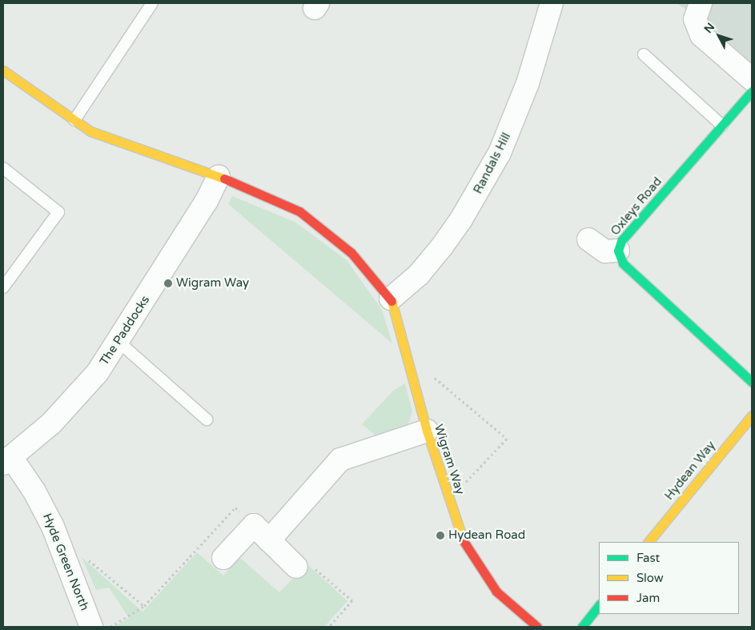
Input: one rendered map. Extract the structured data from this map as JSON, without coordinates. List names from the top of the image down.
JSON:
{
  "streets": {
    "street": [
      "Randals Hill",
      "Oxleys Road",
      "The Paddocks",
      "Wigram Way",
      "Hydean Way",
      "Hyde Green North"
    ]
  },
  "crossings": [
    ["Randals Hill", "Wigram Way"],
    ["The Paddocks", "Wigram Way"],
    ["The Paddocks", "Hyde Green North"]
  ],
  "places": ["Wigram Way", "Hydean Road"],
  "legend": ["Fast", "Slow", "Jam"],
  "north": "top left"
}
